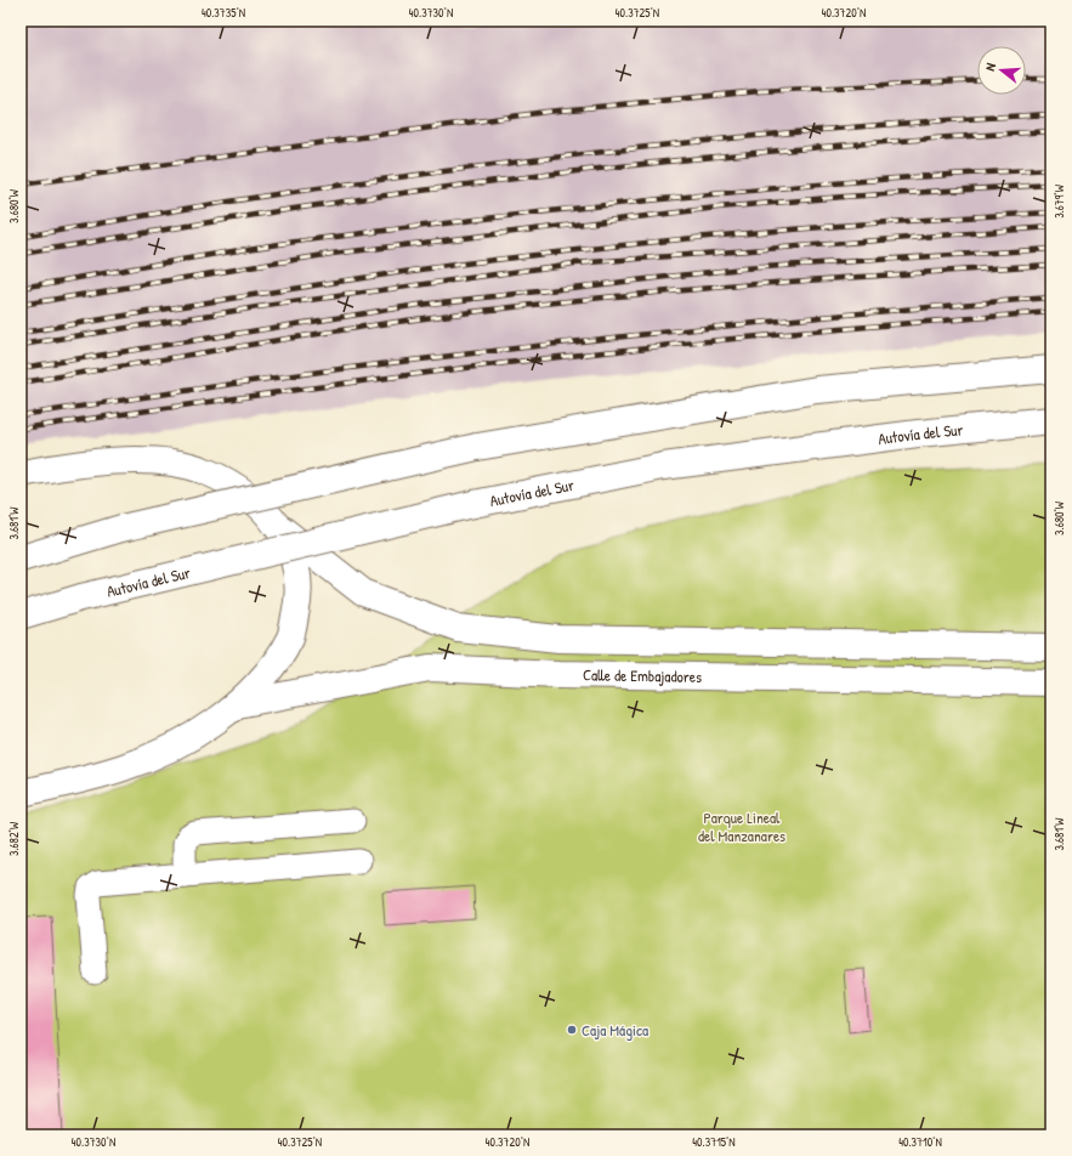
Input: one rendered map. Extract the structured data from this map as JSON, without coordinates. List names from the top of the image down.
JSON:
{
  "streets": {
    "main road": ["Autovía del Sur", "Calle de Embajadores"]
  },
  "parks": ["Parque Lineal del Manzanares"],
  "places": ["Caja Mágica"],
  "north": "left",
  "coordinates": [
    "40.3735°N",
    "40.3730°N",
    "40.3725°N",
    "40.3720°N",
    "3.679°W",
    "3.680°W",
    "3.681°W",
    "3.682°W",
    "40.3715°N",
    "40.3710°N"
  ]
}
